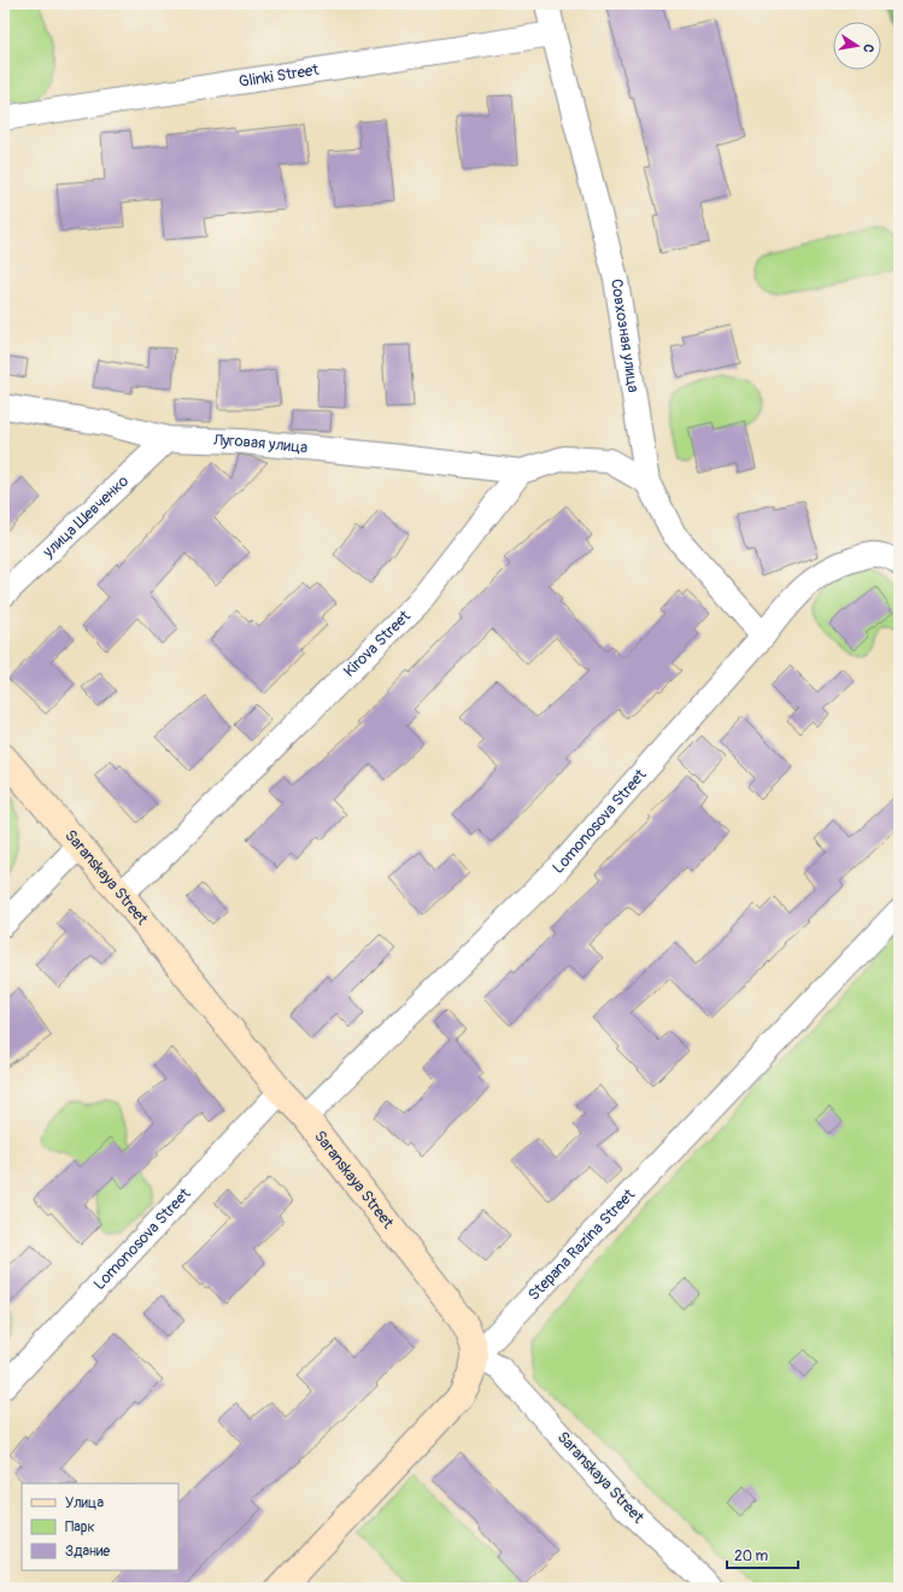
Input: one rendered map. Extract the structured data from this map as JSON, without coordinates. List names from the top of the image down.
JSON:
{
  "streets": {
    "street": [
      "Glinki Street",
      "Совхозная улица",
      "Луговая улица",
      "улица Шевченко",
      "Kirova Street",
      "Lomonosova Street",
      "Saranskaya Street",
      "Stepana Razina Street"
    ]
  },
  "crossings": [
    ["Glinki Street", "Совхозная улица"],
    ["Совхозная улица", "Lomonosova Street"],
    ["Луговая улица", "улица Шевченко"],
    ["Луговая улица", "Kirova Street"],
    ["Kirova Street", "Saranskaya Street"],
    ["Lomonosova Street", "Saranskaya Street"],
    ["Saranskaya Street", "Stepana Razina Street"]
  ],
  "legend": ["Улица", "Парк", "Здание"],
  "scale_bar": "20 m",
  "north": "right"
}
